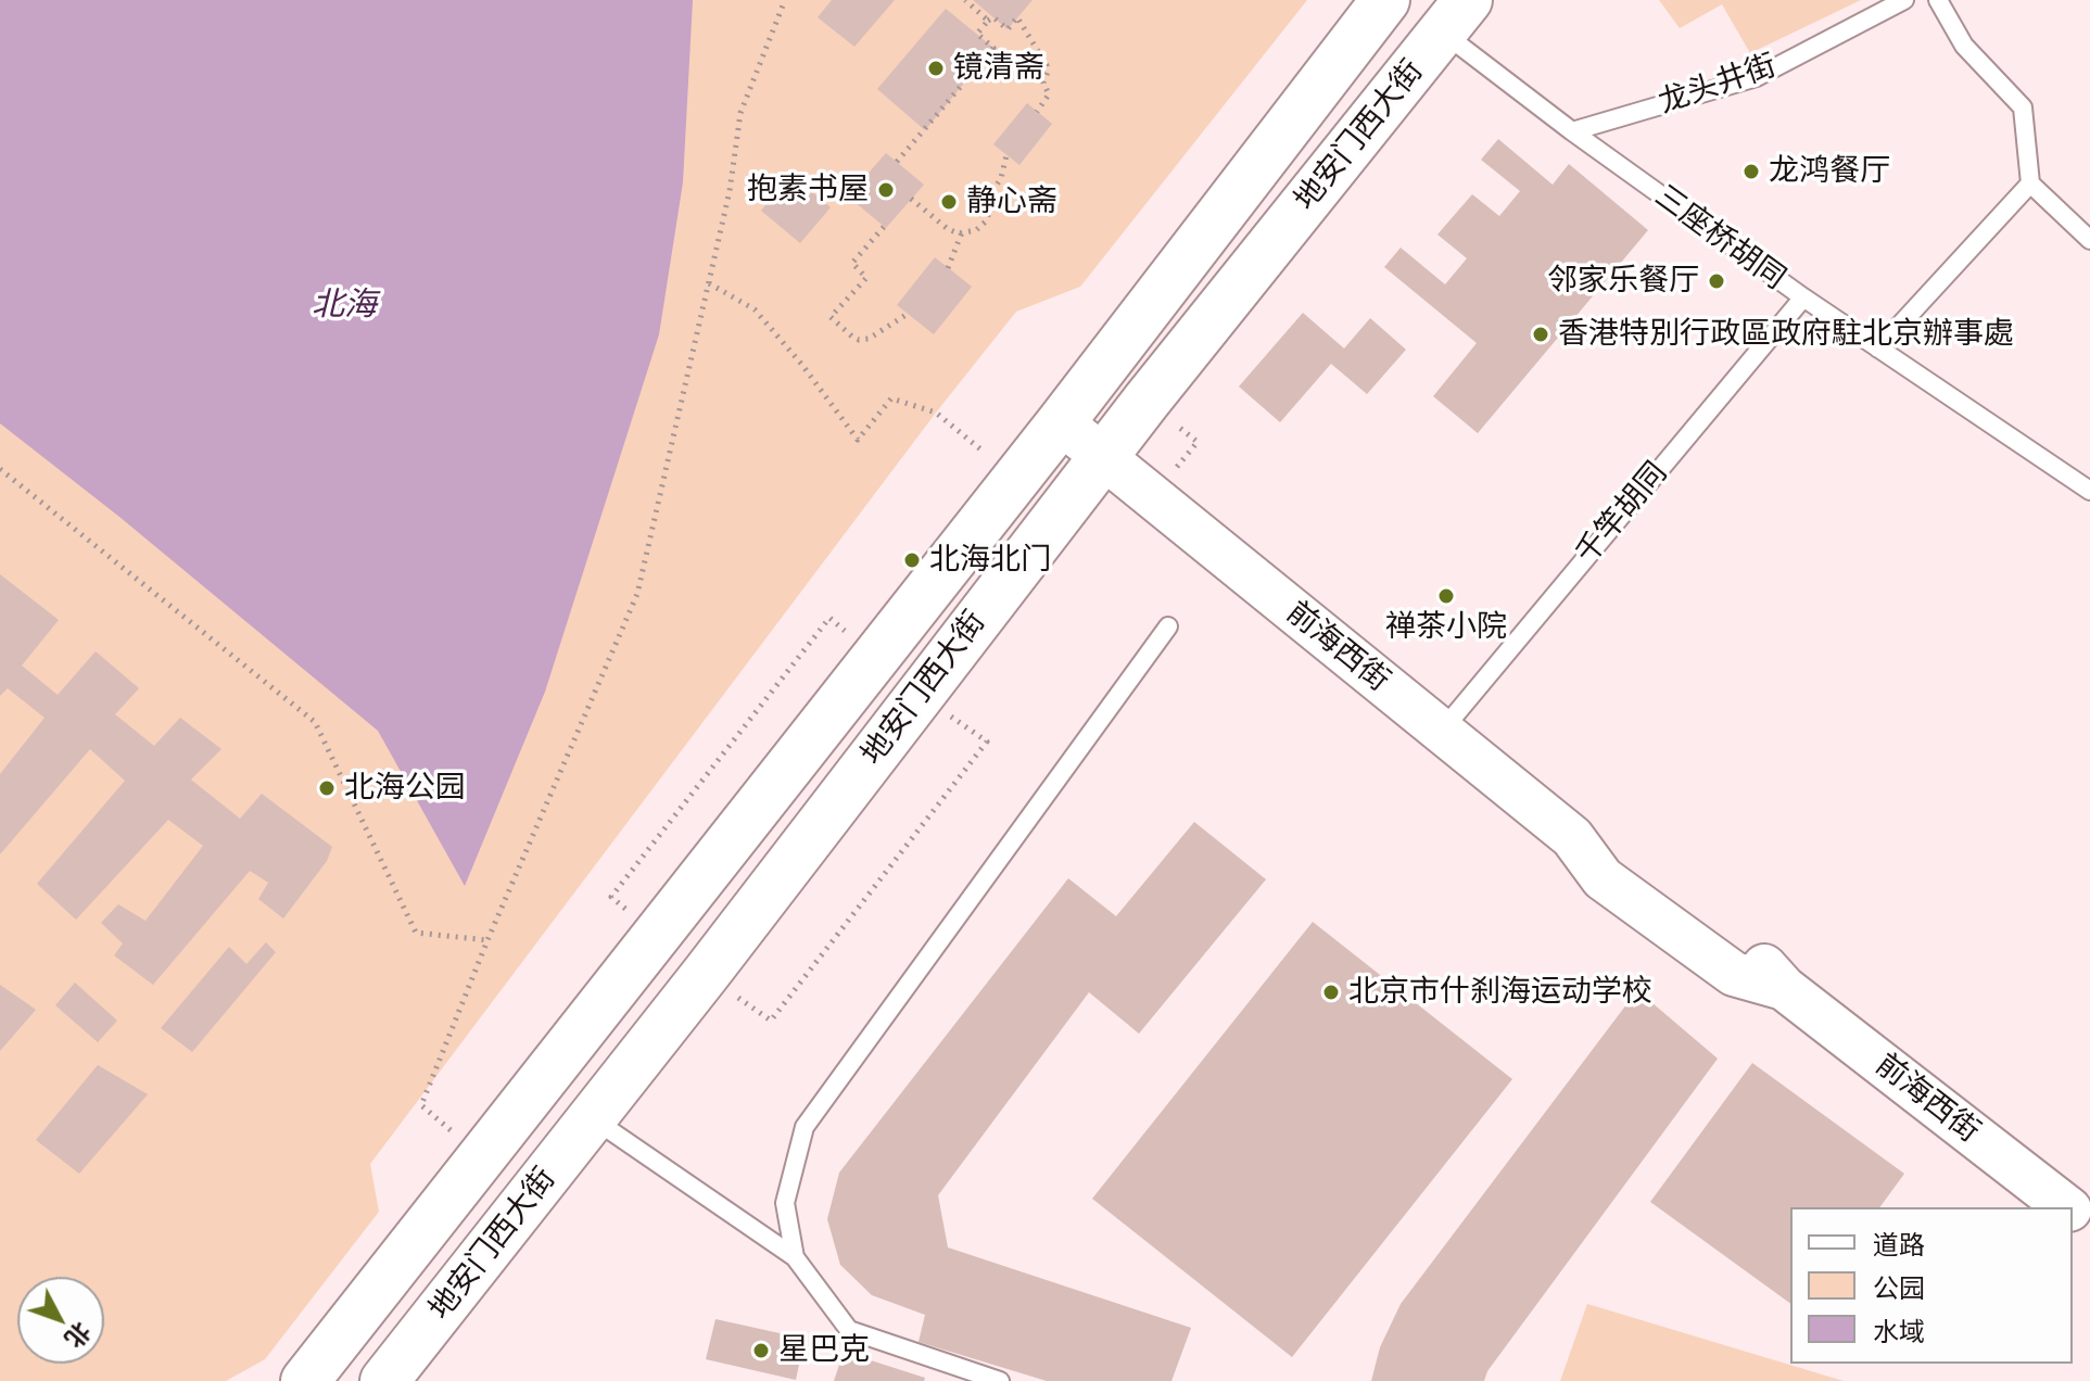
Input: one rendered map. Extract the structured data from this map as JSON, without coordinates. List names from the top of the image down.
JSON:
{
  "streets": {
    "main road": ["地安门西大街"],
    "street": ["前海西街"],
    "lane": ["龙头井街", "三座桥胡同", "千竿胡同"]
  },
  "crossings": [
    ["龙头井街", "三座桥胡同"],
    ["地安门西大街", "三座桥胡同"],
    ["地安门西大街", "前海西街"],
    ["三座桥胡同", "千竿胡同"],
    ["千竿胡同", "前海西街"]
  ],
  "water": ["北海"],
  "places": [
    "镜清斋",
    "龙鸿餐厅",
    "抱素书屋",
    "静心斋",
    "邻家乐餐厅",
    "香港特別行政區政府駐北京辦事處",
    "北海北门",
    "禅茶小院",
    "北海公园",
    "北京市什刹海运动学校",
    "星巴克"
  ],
  "legend": ["道路", "公园", "水域"],
  "north": "bottom right"
}
